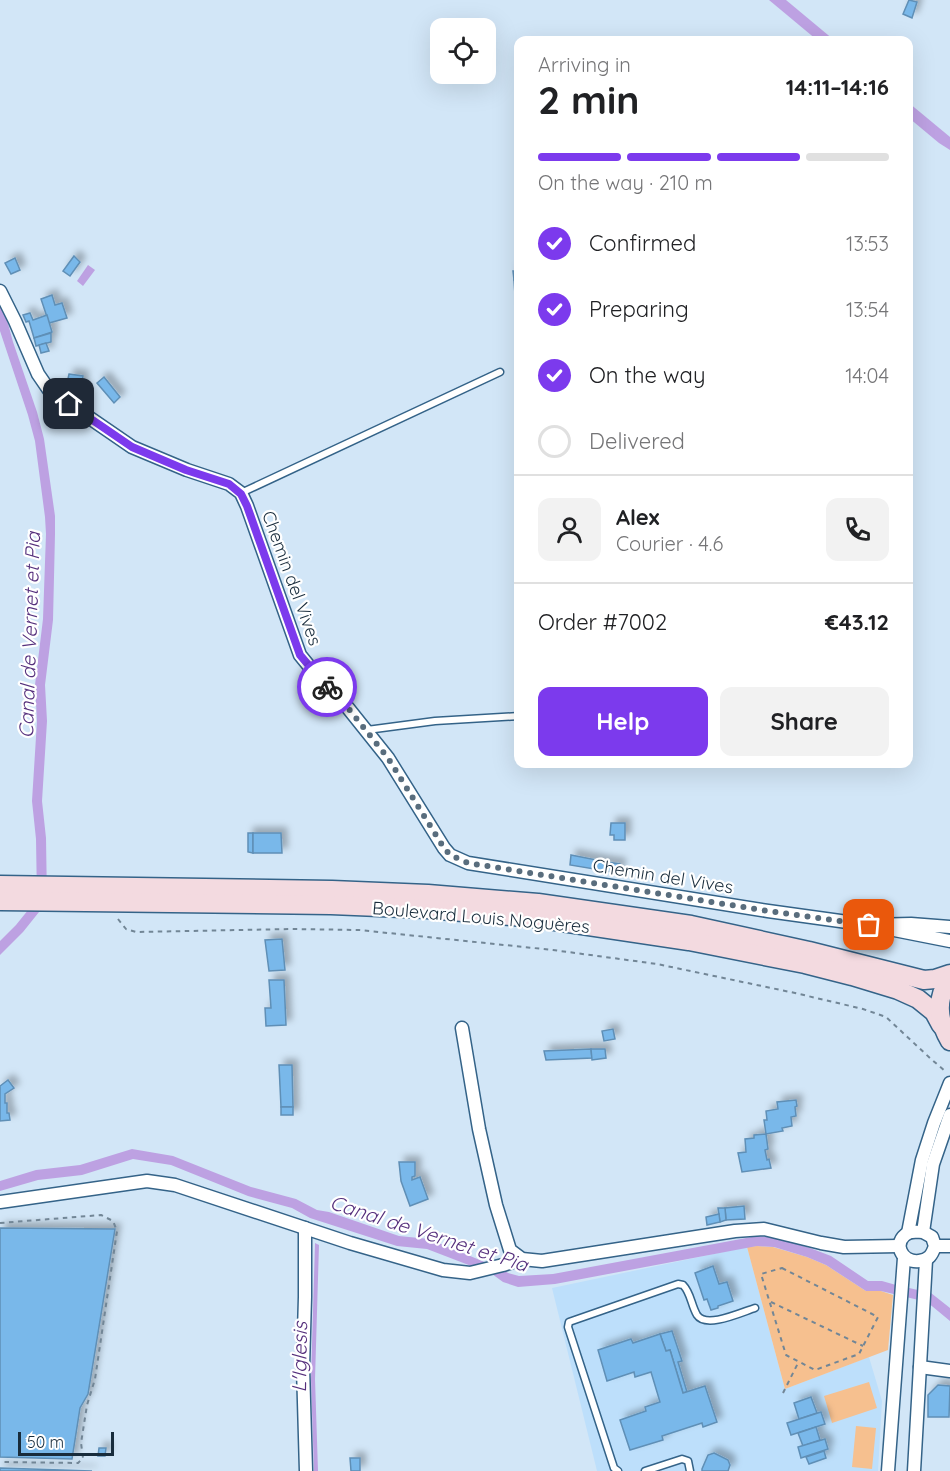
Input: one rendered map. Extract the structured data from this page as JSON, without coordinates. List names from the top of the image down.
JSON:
{
  "streets": {
    "main road": ["Boulevard Louis Noguères"],
    "street": ["Chemin del Vives"]
  },
  "water": ["Canal de Vernet et Pia", "L'Iglesis"],
  "scale_bar": "50 m",
  "page": {
    "heading": ["2 min", "Arriving in", "14:11–14:16"],
    "panel": [
      "Alex",
      "Courier · 4.6",
      "Order #7002",
      "€43.12"
    ],
    "bar": "On the way · 210 m",
    "list": [
      ["Confirmed", "13:53"],
      ["Preparing", "13:54"],
      ["On the way", "14:04"],
      "Delivered"
    ],
    "buttons": ["Help", "Share"],
    "scale": "50 m"
  }
}
